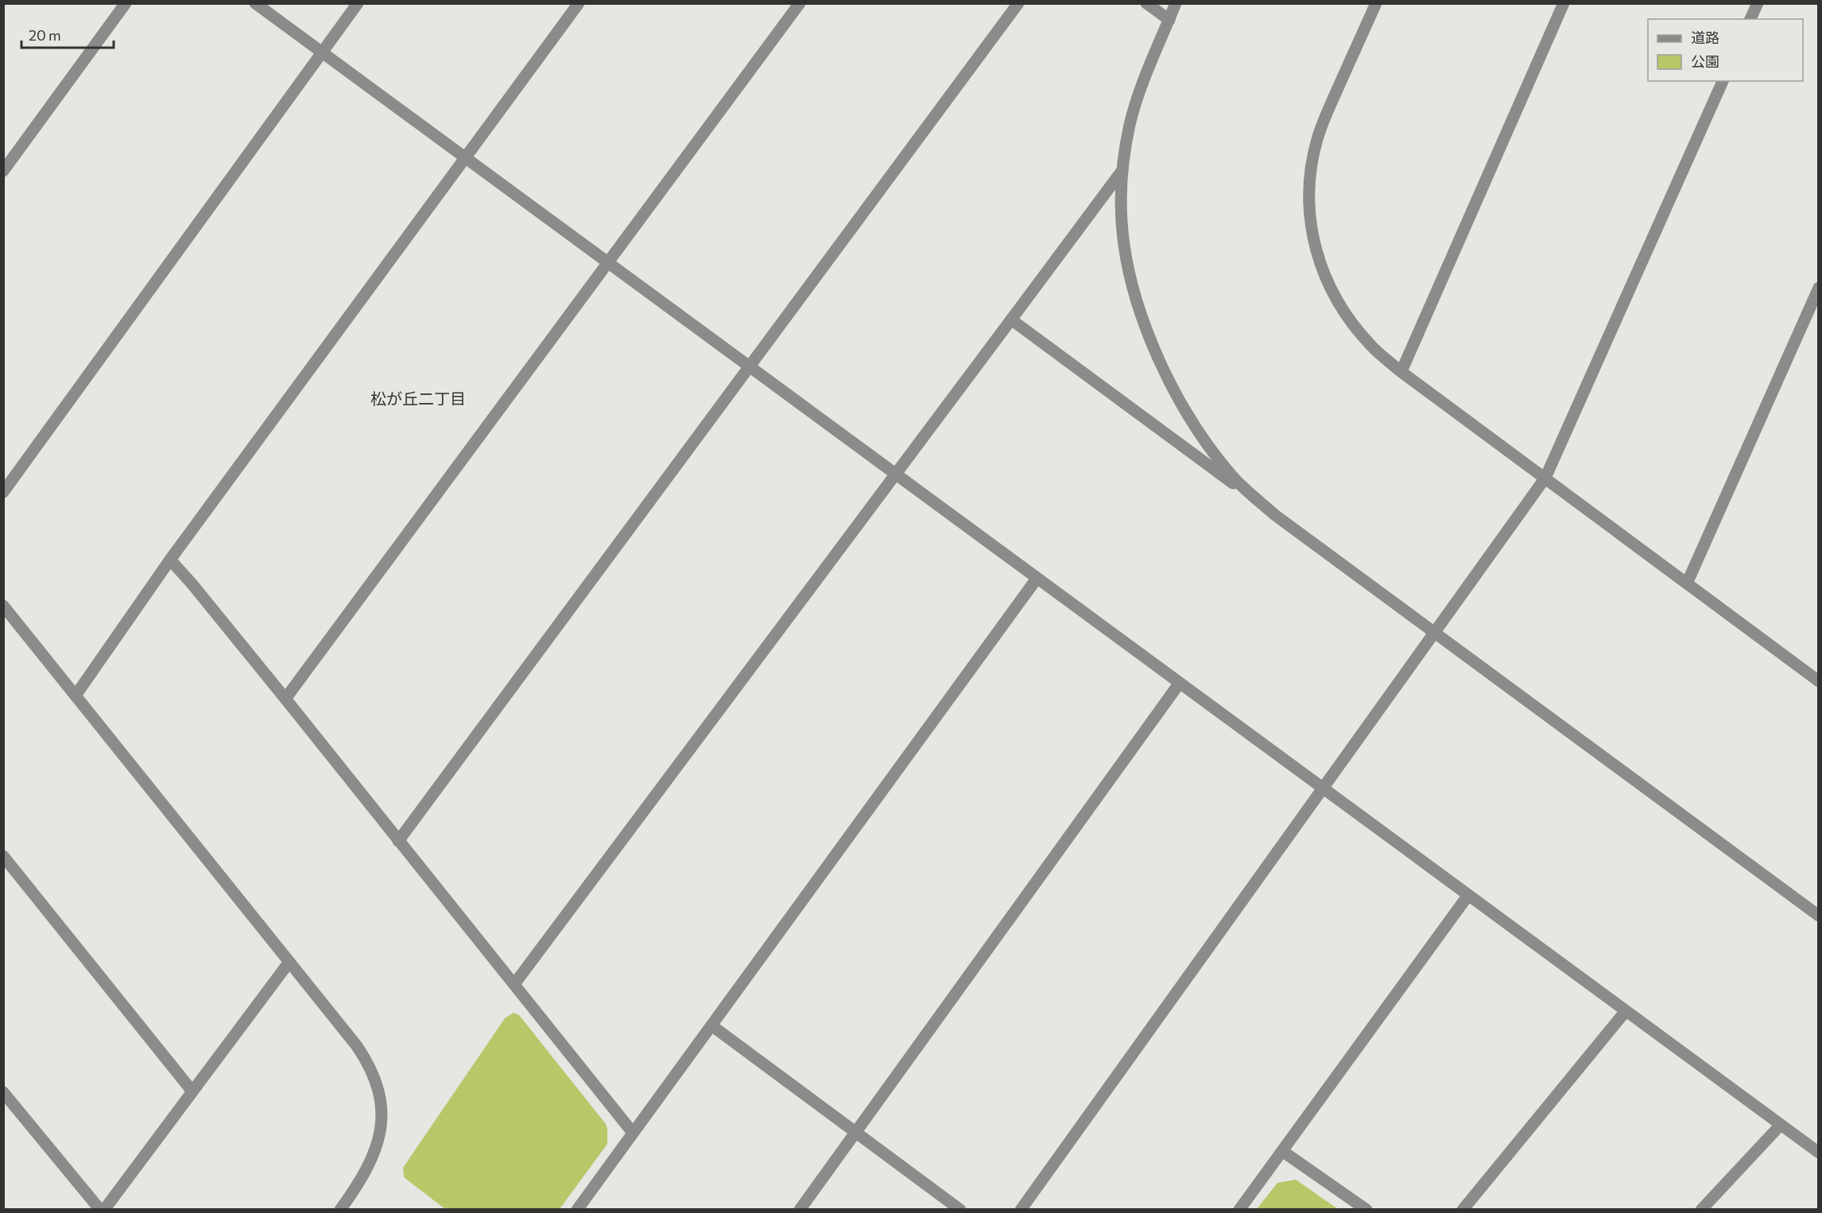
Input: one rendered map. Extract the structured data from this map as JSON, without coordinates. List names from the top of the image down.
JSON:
{
  "districts": ["松が丘二丁目"],
  "legend": ["道路", "公園"],
  "scale_bar": "20 m"
}
